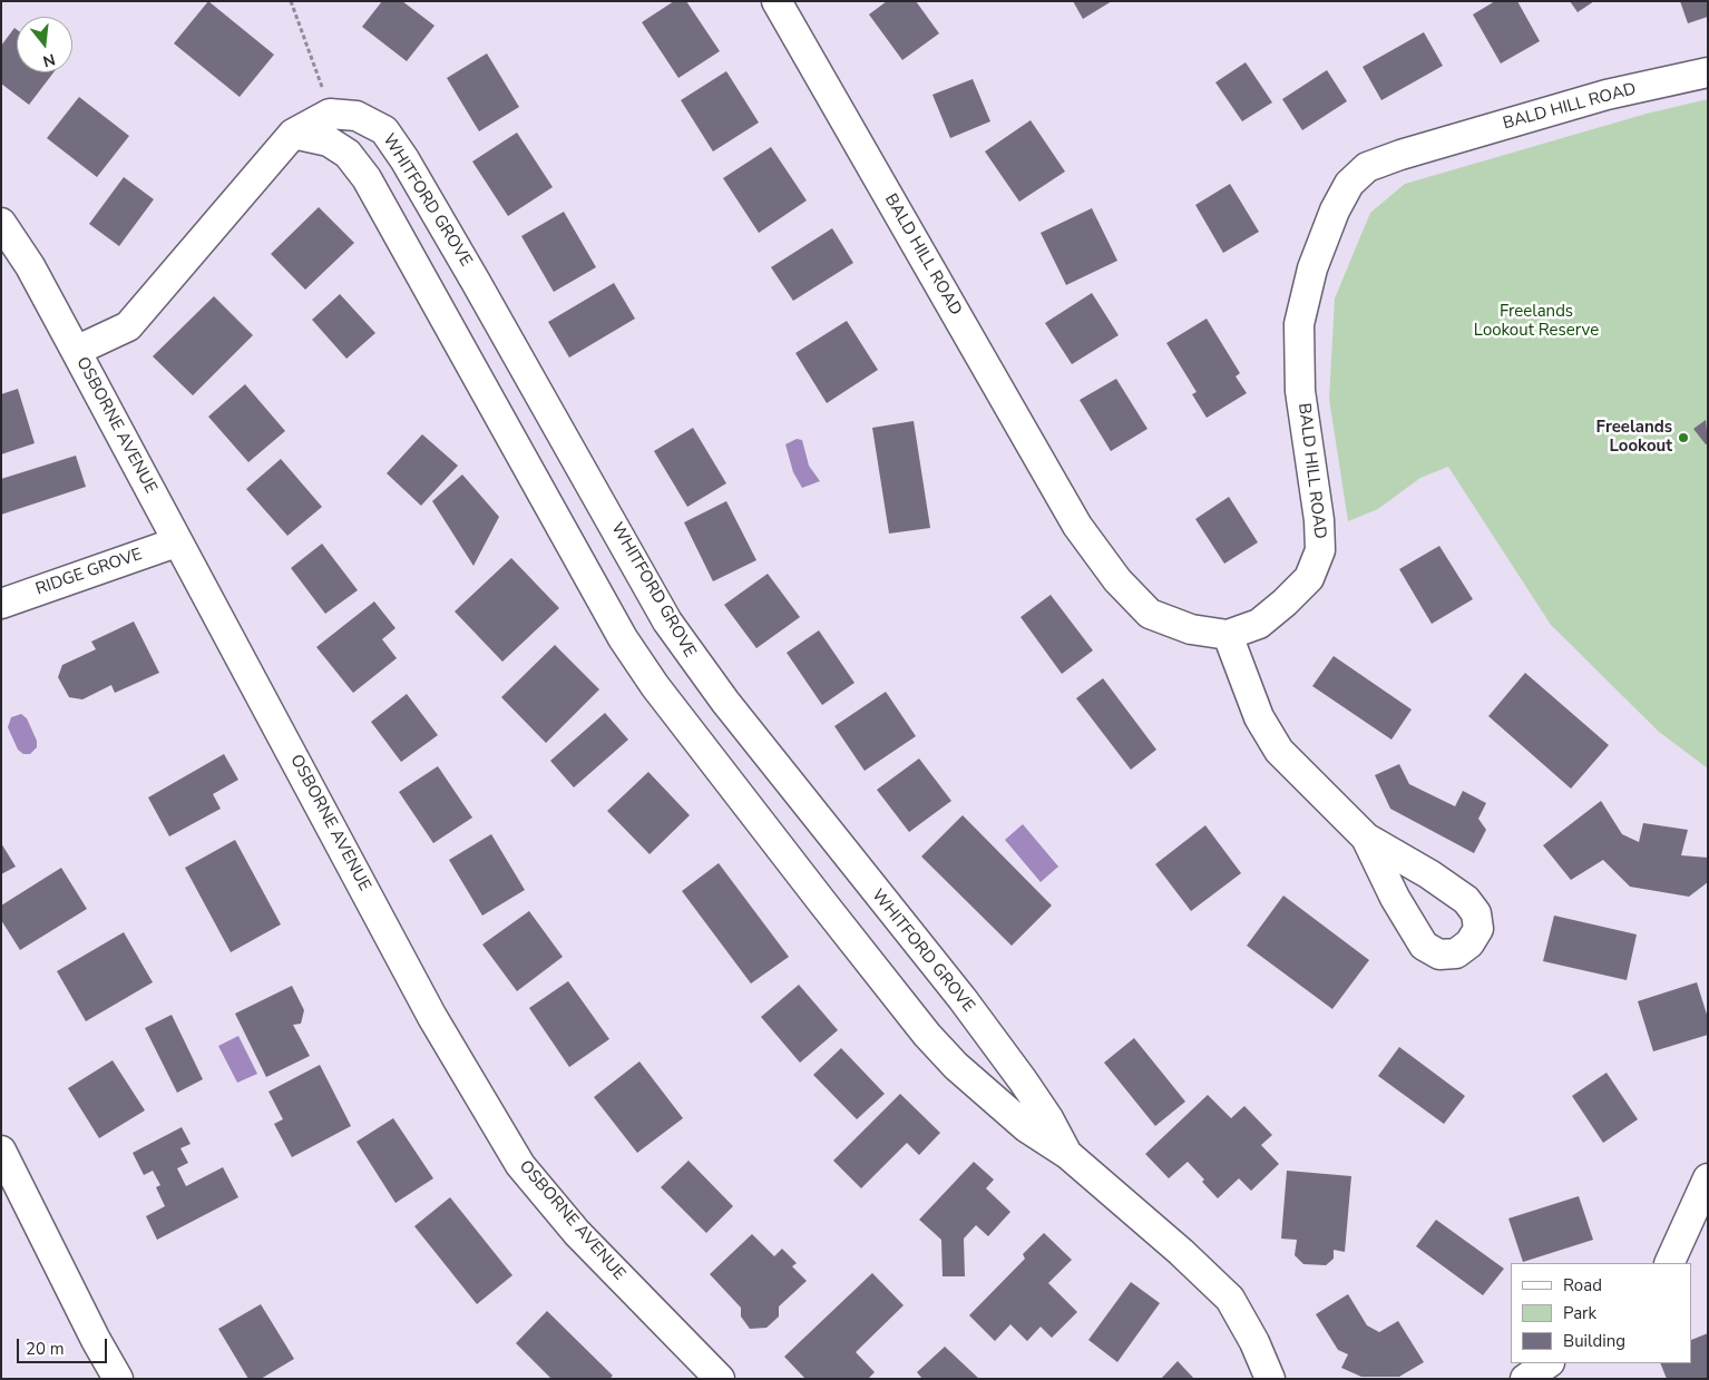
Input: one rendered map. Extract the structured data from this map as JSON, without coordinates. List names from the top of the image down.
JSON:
{
  "streets": {
    "street": [
      "BALD HILL ROAD",
      "WHITFORD GROVE",
      "OSBORNE AVENUE",
      "RIDGE GROVE"
    ]
  },
  "crossings": [
    ["WHITFORD GROVE", "OSBORNE AVENUE"],
    ["OSBORNE AVENUE", "RIDGE GROVE"]
  ],
  "parks": ["Freelands Lookout Reserve"],
  "places": ["Freelands Lookout"],
  "legend": ["Road", "Park", "Building"],
  "scale_bar": "20 m",
  "north": "bottom"
}
